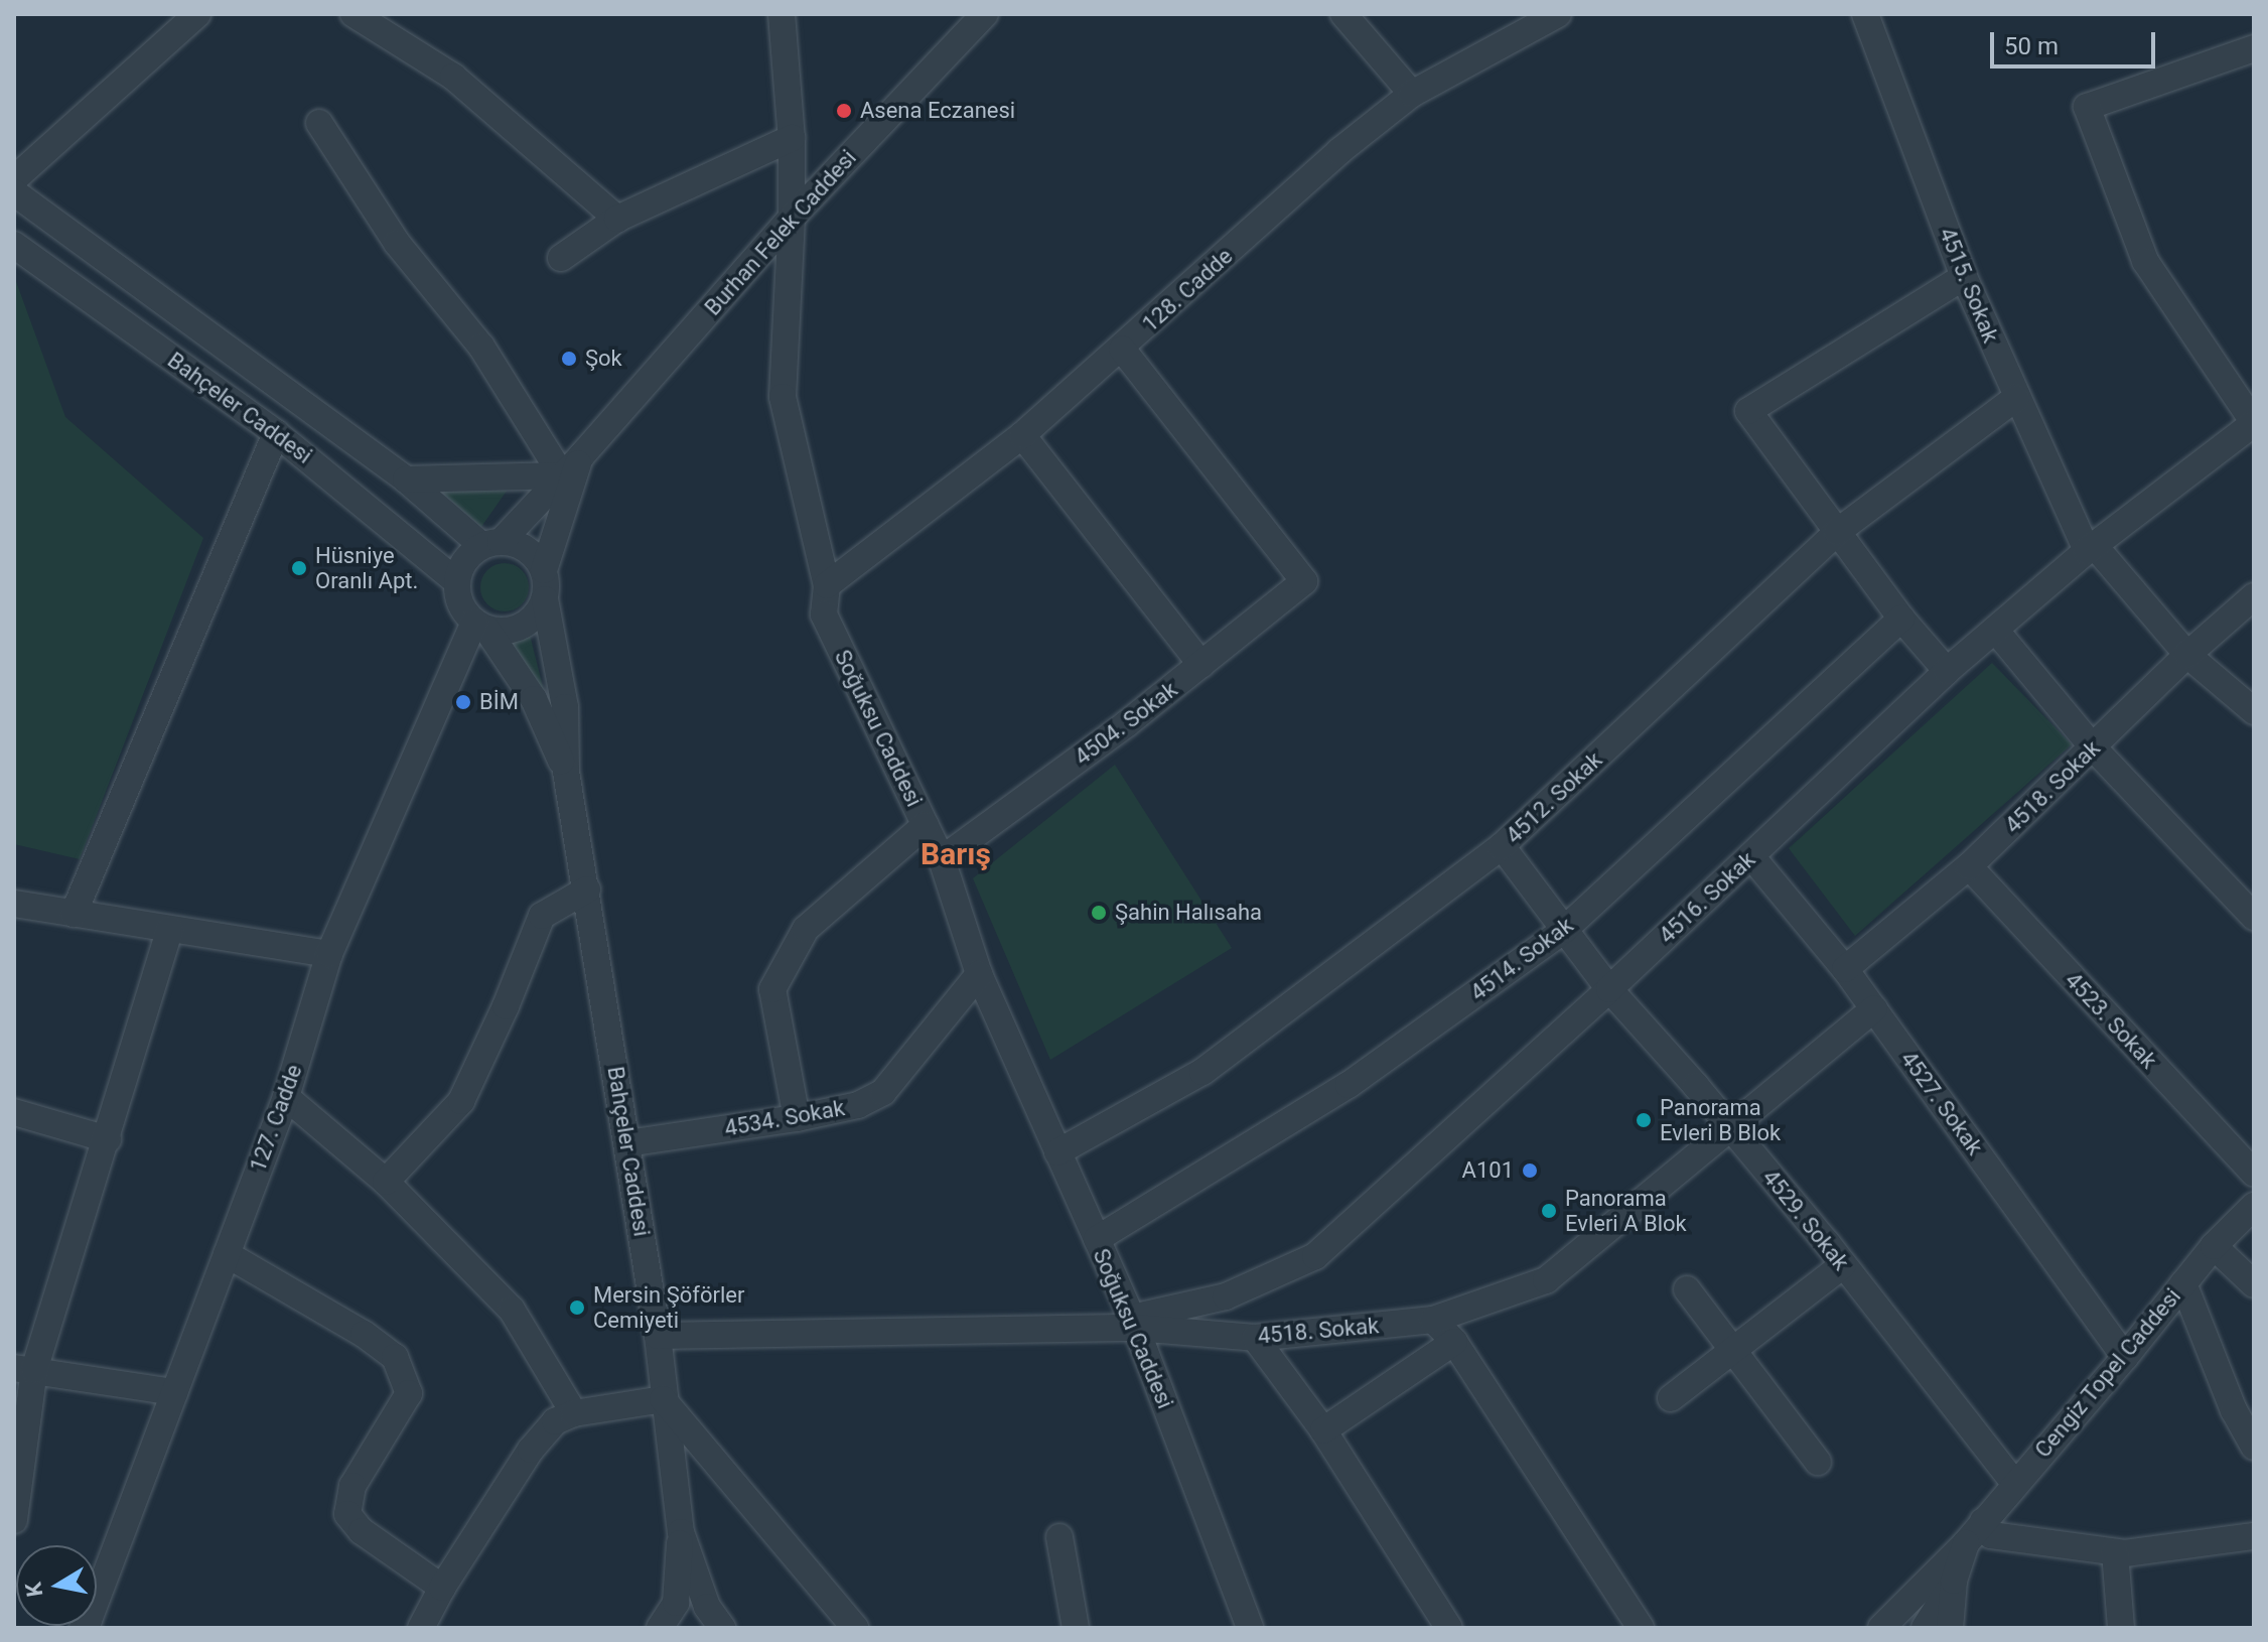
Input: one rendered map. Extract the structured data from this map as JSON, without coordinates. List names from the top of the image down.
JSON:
{
  "streets": {
    "street": [
      "Burhan Felek Caddesi",
      "4515. Sokak",
      "128. Cadde",
      "Bahçeler Caddesi",
      "4504. Sokak",
      "Soğuksu Caddesi",
      "4518. Sokak",
      "4512. Sokak",
      "4516. Sokak",
      "4514. Sokak",
      "4523. Sokak",
      "4527. Sokak",
      "127. Cadde",
      "4534. Sokak",
      "4529. Sokak",
      "Cengiz Topel Caddesi"
    ]
  },
  "crossings": [
    ["Burhan Felek Caddesi", "Bahçeler Caddesi"],
    ["Burhan Felek Caddesi", "Soğuksu Caddesi"],
    ["Burhan Felek Caddesi", "127. Cadde"],
    ["4515. Sokak", "4518. Sokak"],
    ["4515. Sokak", "4512. Sokak"],
    ["4515. Sokak", "4516. Sokak"],
    ["128. Cadde", "4504. Sokak"],
    ["128. Cadde", "Soğuksu Caddesi"],
    ["Bahçeler Caddesi", "4518. Sokak"],
    ["Bahçeler Caddesi", "127. Cadde"],
    ["Bahçeler Caddesi", "4534. Sokak"],
    ["4504. Sokak", "Soğuksu Caddesi"],
    ["Soğuksu Caddesi", "4518. Sokak"],
    ["Soğuksu Caddesi", "4512. Sokak"],
    ["Soğuksu Caddesi", "4516. Sokak"],
    ["Soğuksu Caddesi", "4514. Sokak"],
    ["Soğuksu Caddesi", "4534. Sokak"],
    ["4518. Sokak", "4516. Sokak"],
    ["4518. Sokak", "4523. Sokak"],
    ["4518. Sokak", "4527. Sokak"],
    ["4518. Sokak", "4529. Sokak"],
    ["4512. Sokak", "4529. Sokak"],
    ["4516. Sokak", "4527. Sokak"],
    ["4516. Sokak", "4529. Sokak"],
    ["4514. Sokak", "4529. Sokak"],
    ["4527. Sokak", "Cengiz Topel Caddesi"],
    ["4529. Sokak", "Cengiz Topel Caddesi"]
  ],
  "districts": ["Barış"],
  "places": [
    "Asena Eczanesi",
    "Şok",
    "Hüsniye Oranlı Apt.",
    "BİM",
    "Şahin Halısaha",
    "Panorama Evleri B Blok",
    "A101",
    "Panorama Evleri A Blok",
    "Mersin Şöförler Cemiyeti"
  ],
  "scale_bar": "50 m",
  "north": "left"
}
